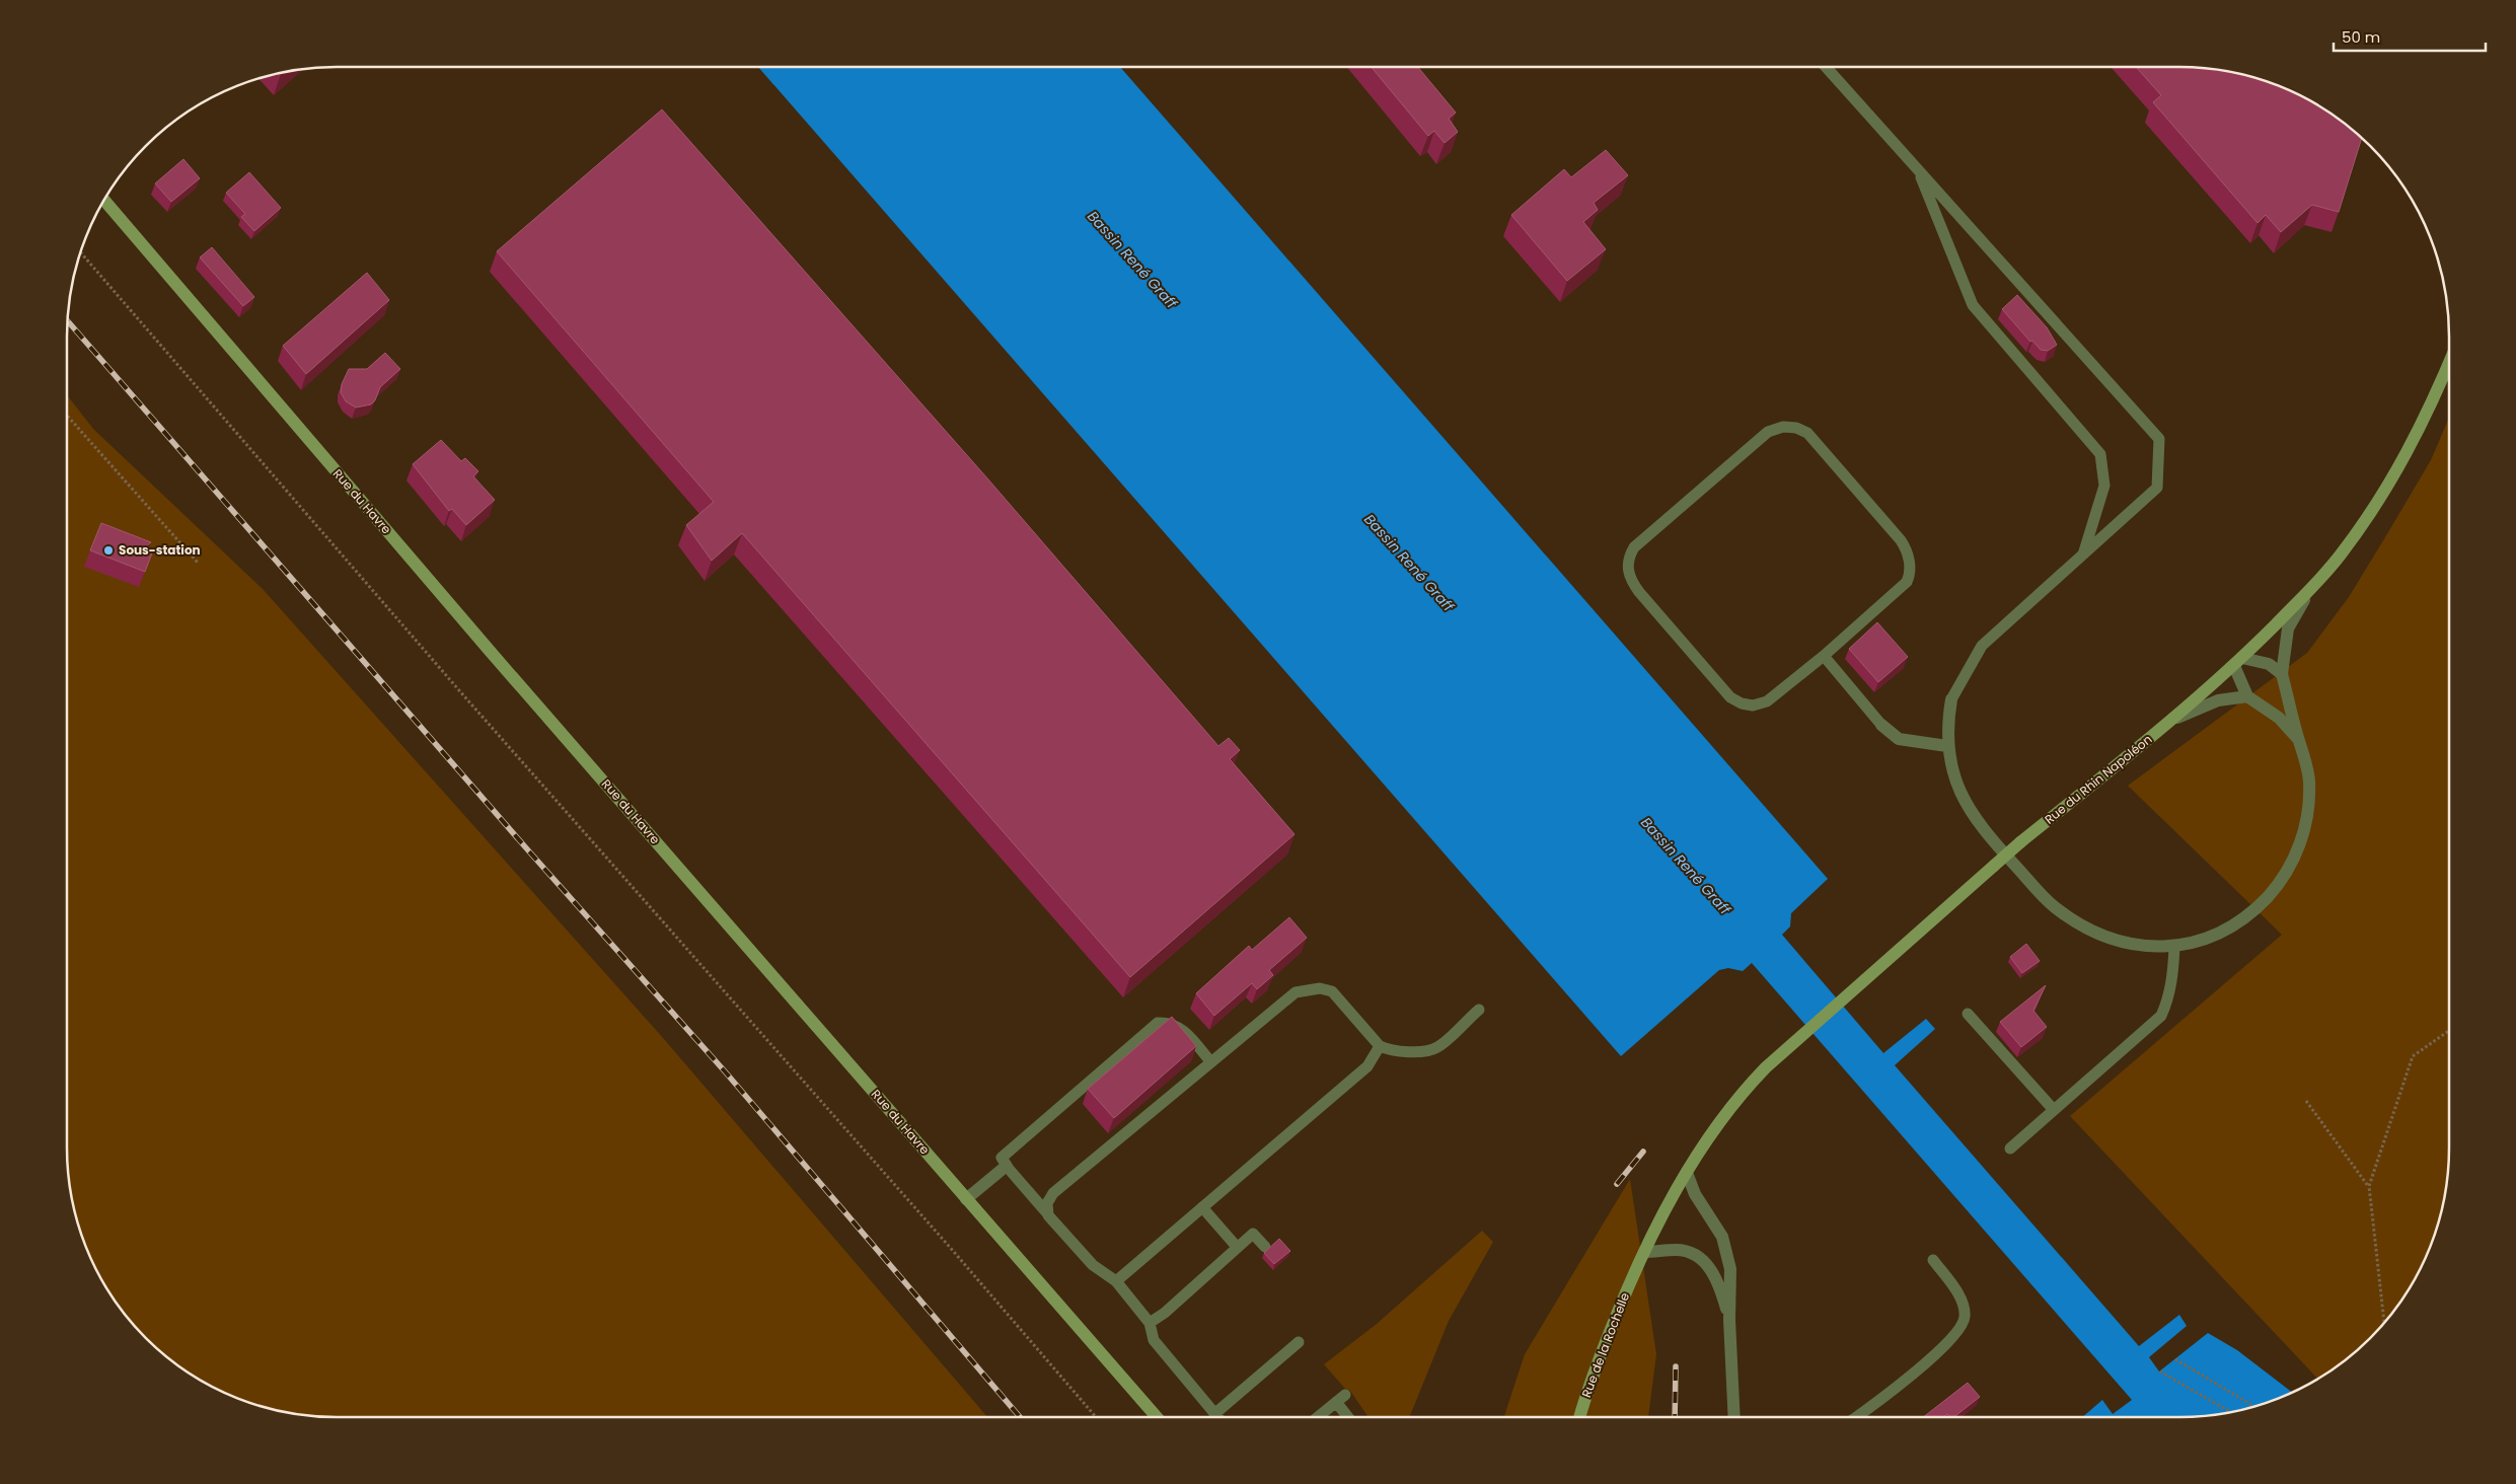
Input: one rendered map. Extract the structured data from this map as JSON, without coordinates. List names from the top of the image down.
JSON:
{
  "streets": {
    "main road": ["Rue du Havre", "Rue du Rhin Napoléon", "Rue de la Rochelle"]
  },
  "crossings": [
    ["Rue du Rhin Napoléon", "Rue de la Rochelle"]
  ],
  "water": ["Bassin René Graff"],
  "places": ["Sous-station"],
  "scale_bar": "50 m"
}
